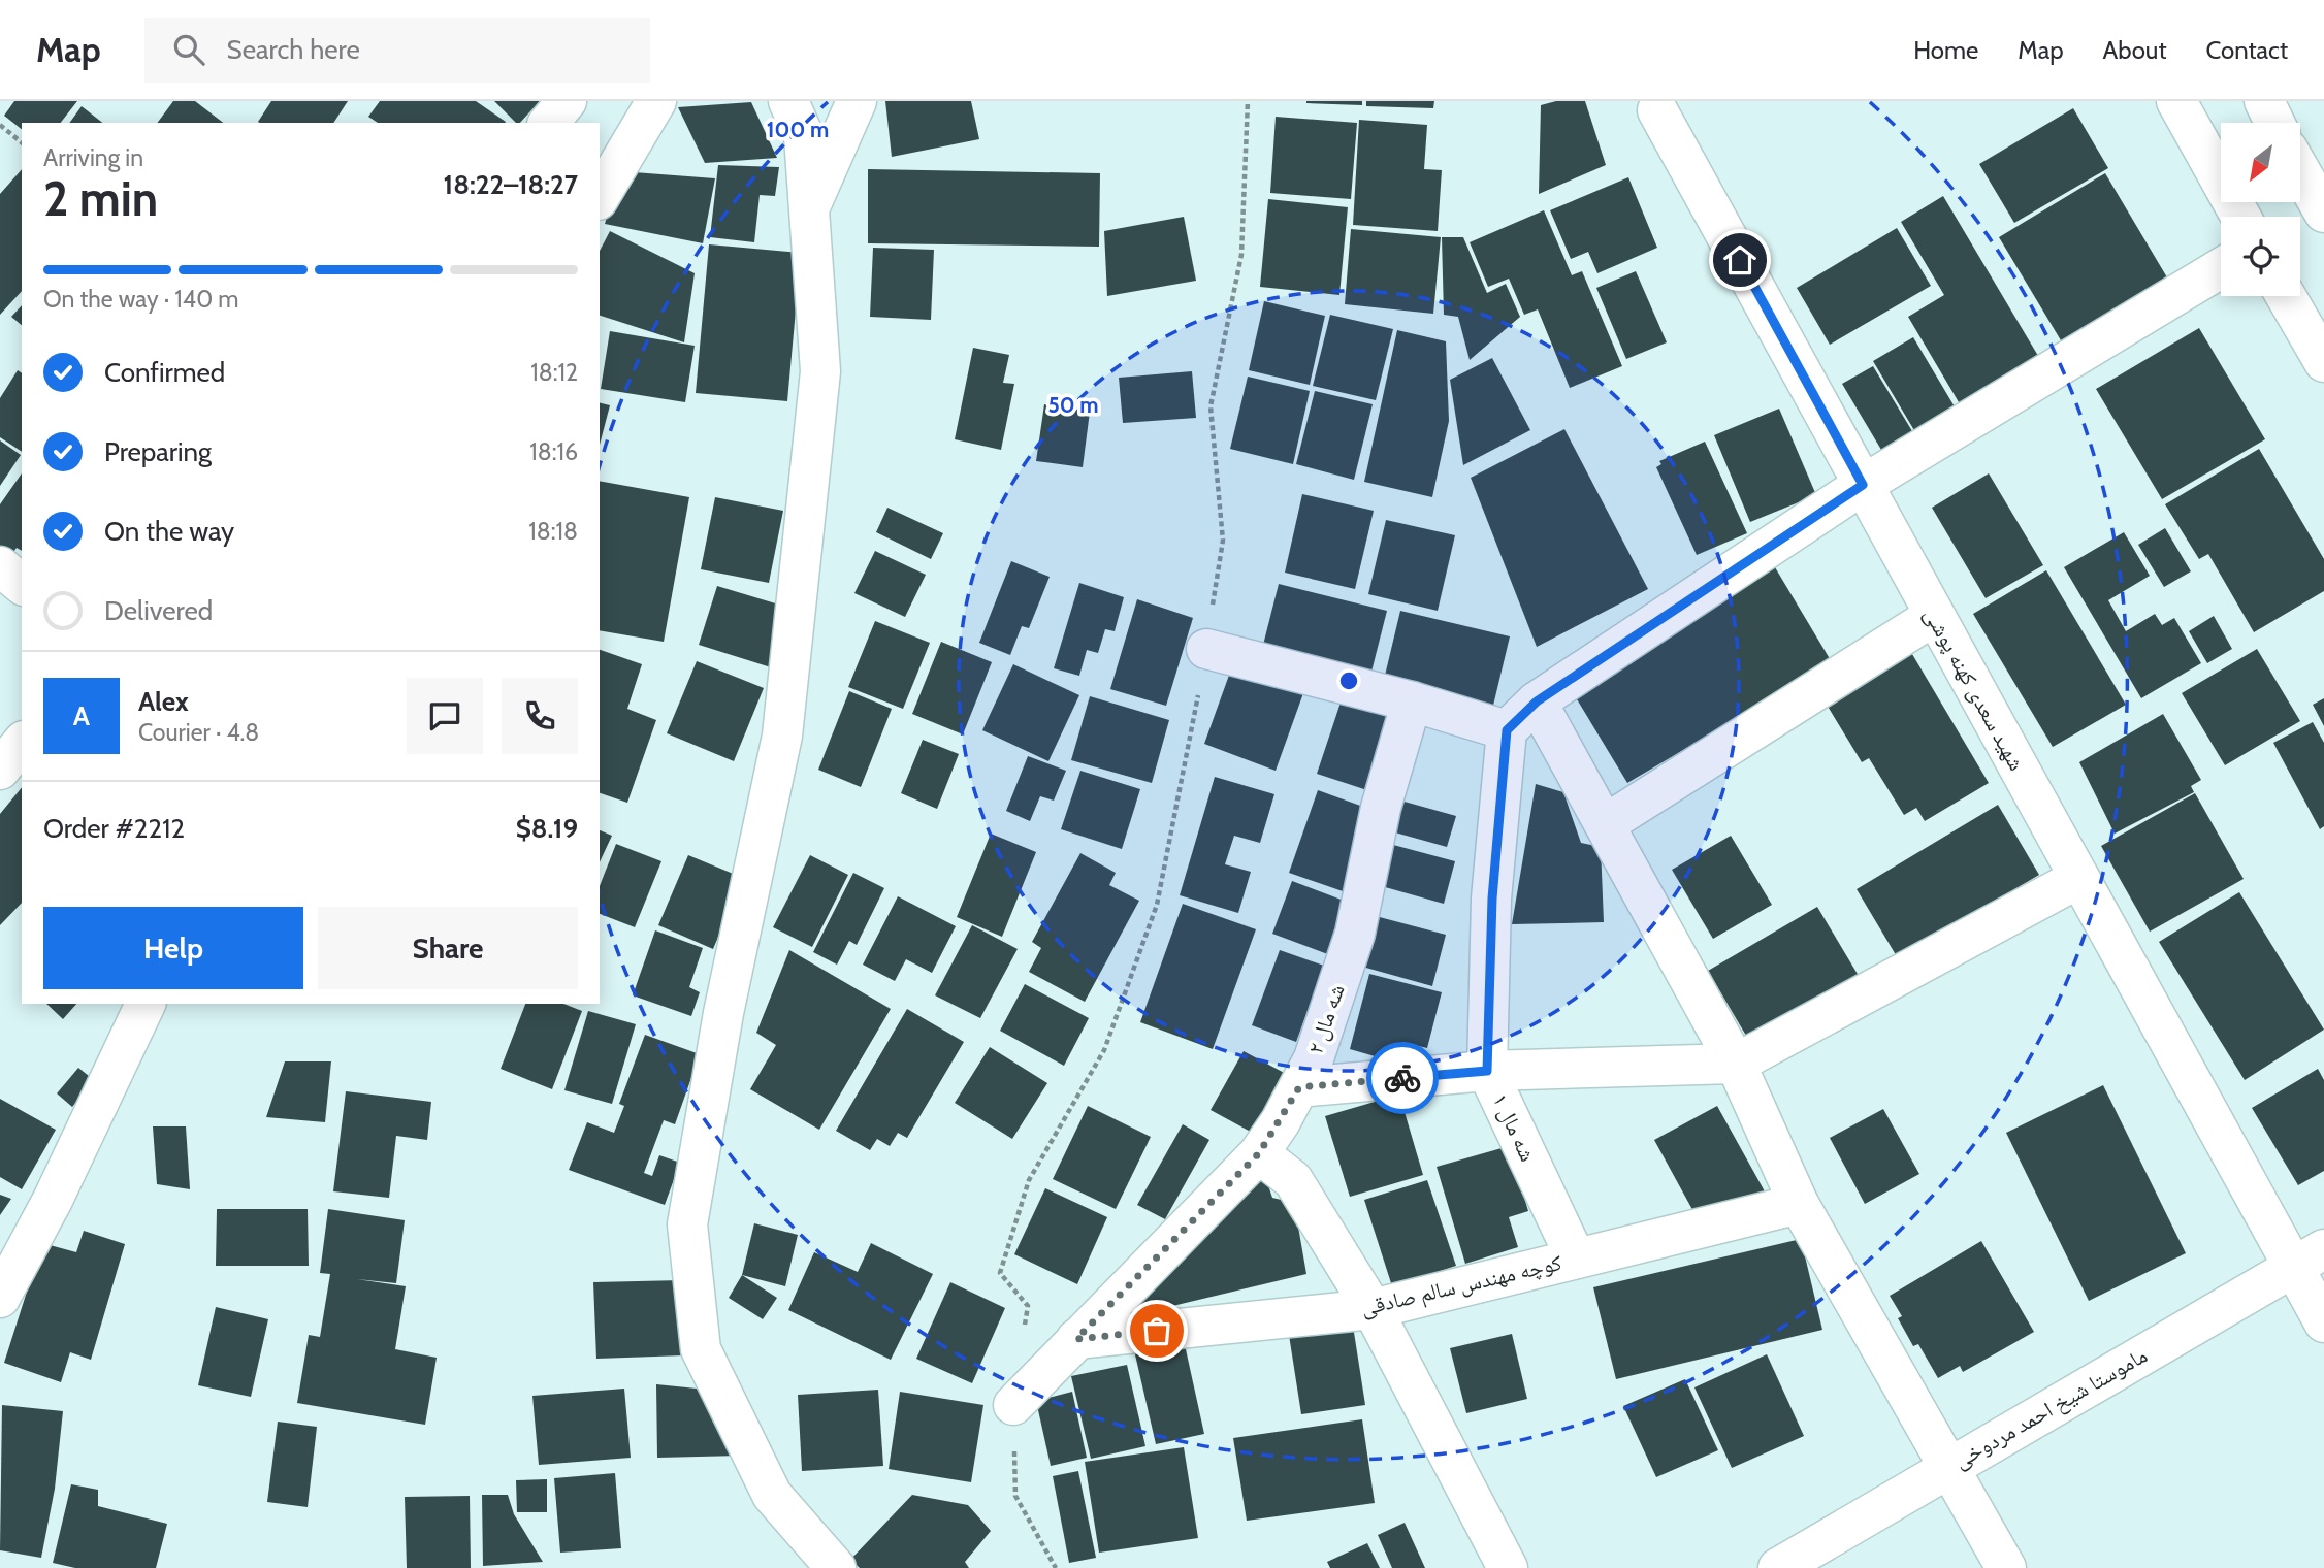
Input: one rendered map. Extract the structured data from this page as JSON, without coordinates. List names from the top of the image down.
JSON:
{
  "streets": {
    "street": [
      "شهید سعدی کهنه پوشی",
      "شه مال ۲",
      "شه مال ۱",
      "کوچه مهندس سالم صادقی",
      "ماموستا شیخ احمد مردوخی"
    ]
  },
  "crossings": [
    ["شهید سعدی کهنه پوشی", "ماموستا شیخ احمد مردوخی"],
    ["شه مال ۲", "کوچه مهندس سالم صادقی"],
    ["شه مال ۱", "کوچه مهندس سالم صادقی"]
  ],
  "north": "bottom left",
  "page": {
    "header": "Map",
    "search": "Search here",
    "nav": [
      "Home",
      "Map",
      "About",
      "Contact"
    ],
    "heading": ["2 min", "Arriving in", "18:22–18:27"],
    "panel": [
      "Alex",
      "Courier · 4.8",
      "Order #2212",
      "$8.19"
    ],
    "bar": "On the way · 140 m",
    "list": [
      ["Confirmed", "18:12"],
      ["Preparing", "18:16"],
      ["On the way", "18:18"],
      "Delivered"
    ],
    "round": "A",
    "buttons": ["Help", "Share"]
  },
  "rings": ["100 m", "50 m"]
}
